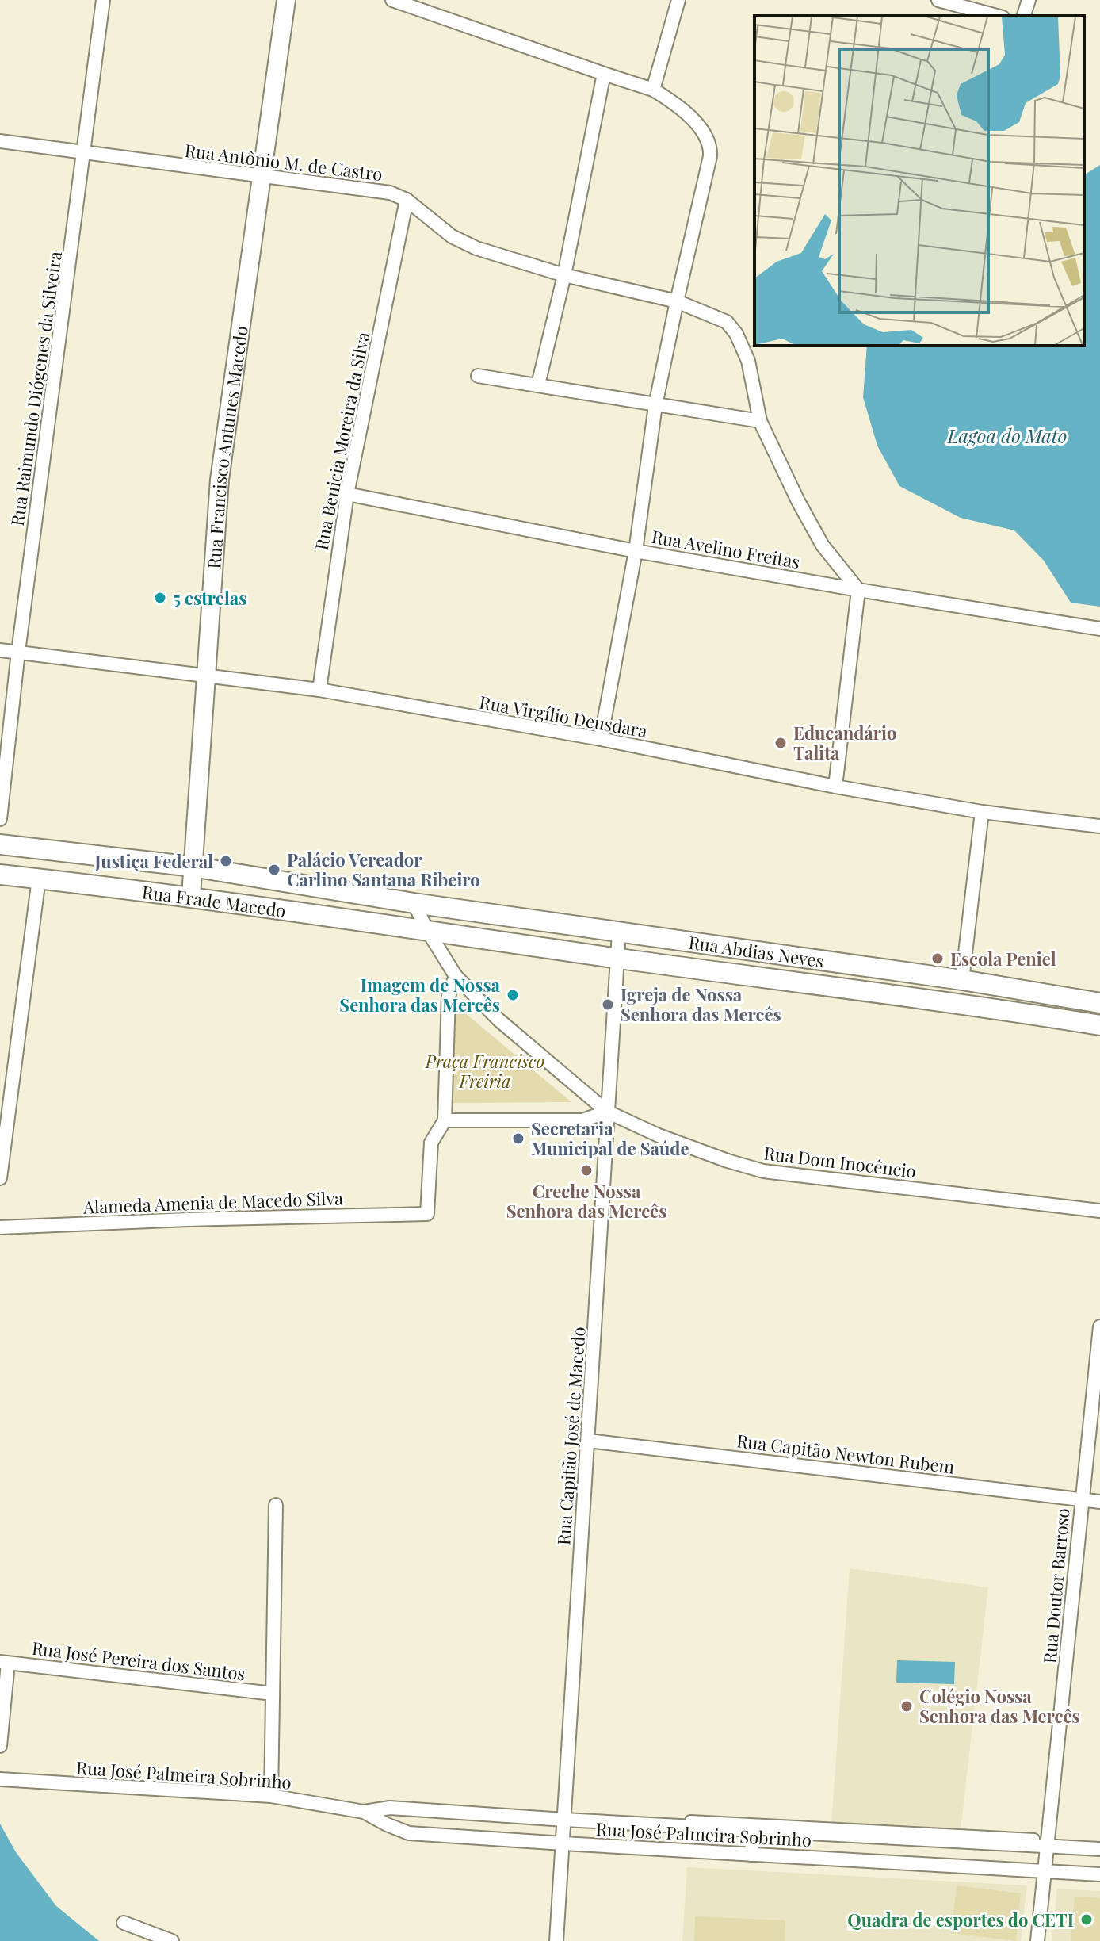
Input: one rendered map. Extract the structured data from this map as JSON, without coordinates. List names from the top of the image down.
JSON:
{
  "streets": {
    "main road": ["Rua Frade Macedo", "Rua Abdias Neves"],
    "street": [
      "Rua Antônio M. de Castro",
      "Rua Raimundo Diógenes da Silveira",
      "Rua Benicia Moreira da Silva",
      "Rua Francisco Antunes Macedo",
      "Rua Avelino Freitas",
      "Rua Virgílio Deusdara",
      "Rua Dom Inocêncio",
      "Alameda Amenia de Macedo Silva",
      "Rua Capitão José de Macedo",
      "Rua Capitão Newton Rubem",
      "Rua Doutor Barroso",
      "Rua José Pereira dos Santos",
      "Rua José Palmeira Sobrinho"
    ]
  },
  "crossings": [
    ["Rua Antônio M. de Castro", "Rua Raimundo Diógenes da Silveira"],
    ["Rua Antônio M. de Castro", "Rua Benicia Moreira da Silva"],
    ["Rua Antônio M. de Castro", "Rua Francisco Antunes Macedo"],
    ["Rua Raimundo Diógenes da Silveira", "Rua Virgílio Deusdara"],
    ["Rua Benicia Moreira da Silva", "Rua Avelino Freitas"],
    ["Rua Benicia Moreira da Silva", "Rua Virgílio Deusdara"],
    ["Rua Francisco Antunes Macedo", "Rua Virgílio Deusdara"],
    ["Rua Francisco Antunes Macedo", "Rua Frade Macedo"],
    ["Rua Frade Macedo", "Rua Abdias Neves"],
    ["Rua Frade Macedo", "Rua Dom Inocêncio"],
    ["Rua Abdias Neves", "Rua Dom Inocêncio"],
    ["Rua Abdias Neves", "Rua Capitão José de Macedo"],
    ["Rua Dom Inocêncio", "Rua Capitão José de Macedo"],
    ["Rua Capitão José de Macedo", "Rua Capitão Newton Rubem"],
    ["Rua Capitão José de Macedo", "Rua José Palmeira Sobrinho"],
    ["Rua Capitão Newton Rubem", "Rua Doutor Barroso"],
    ["Rua Doutor Barroso", "Rua José Palmeira Sobrinho"]
  ],
  "water": ["Lagoa do Mato"],
  "parks": ["Praça Francisco Freiria"],
  "places": [
    "5 estrelas",
    "Educandário Talita",
    "Justiça Federal",
    "Palácio Vereador Carlino Santana Ribeiro",
    "Escola Peniel",
    "Imagem de Nossa Senhora das Mercês",
    "Igreja de Nossa Senhora das Mercês",
    "Secretaria Municipal de Saúde",
    "Creche Nossa Senhora das Mercês",
    "Colégio Nossa Senhora das Mercês",
    "Quadra de esportes do CETI"
  ]
}
